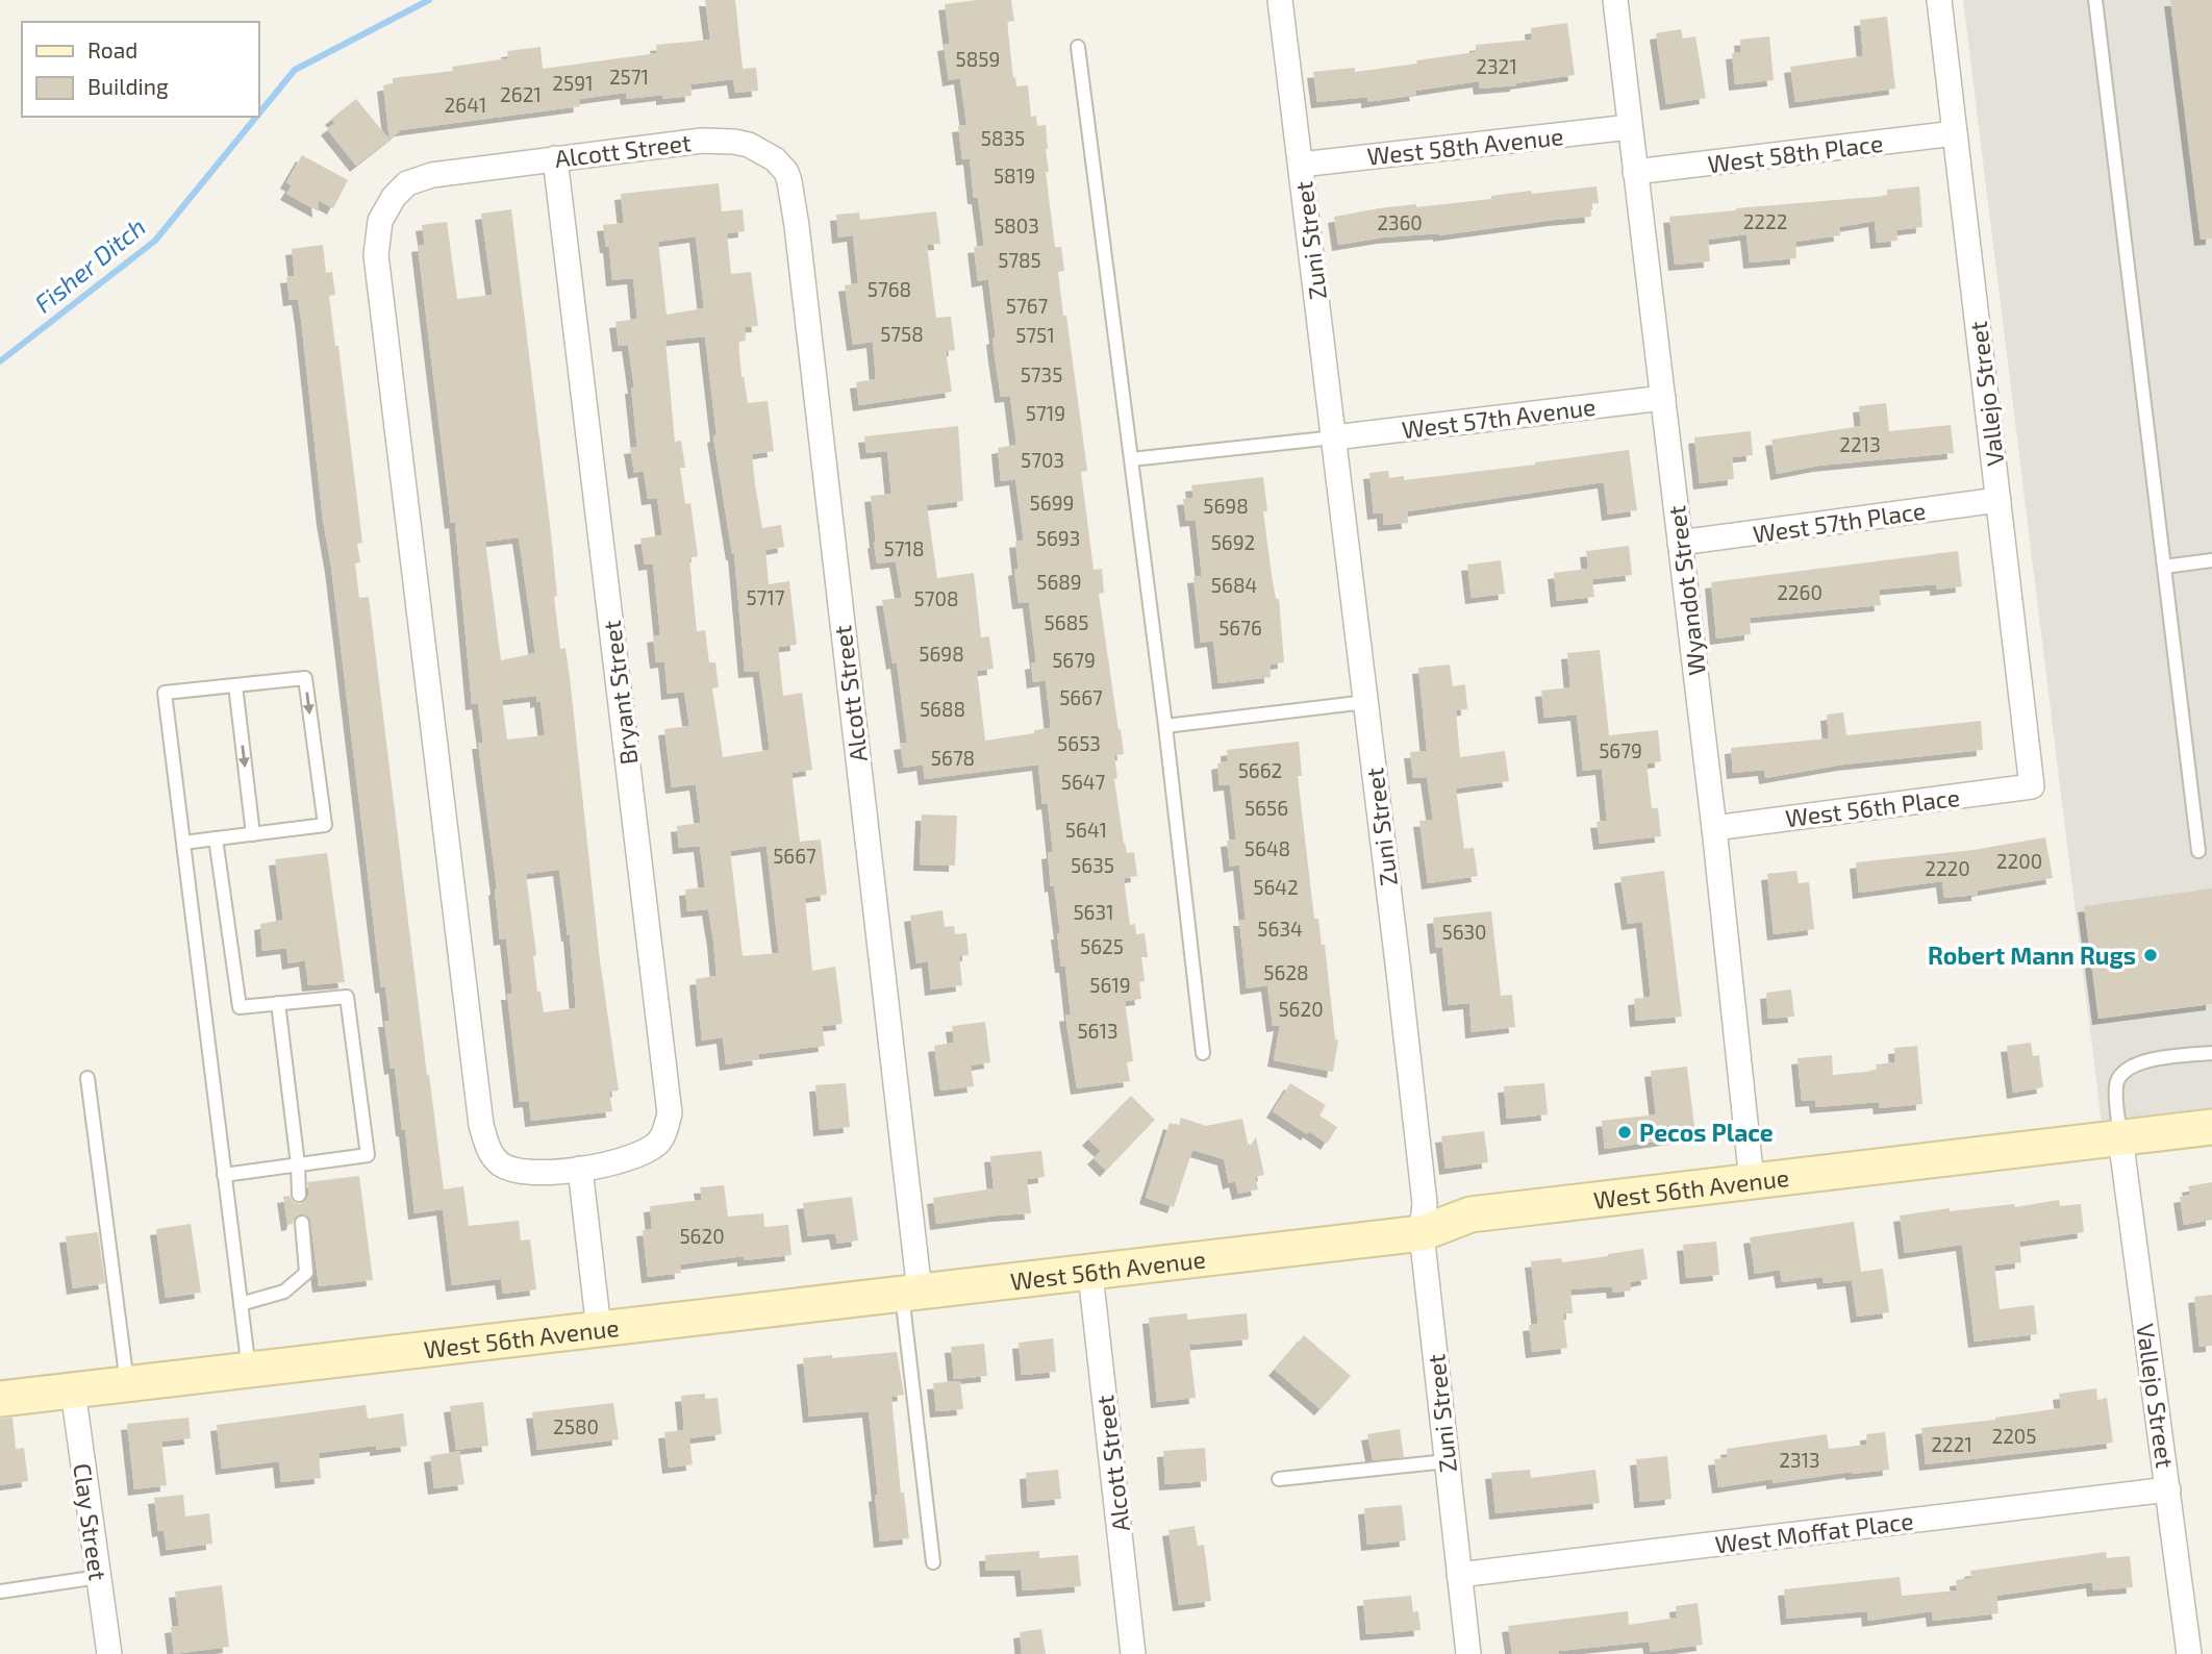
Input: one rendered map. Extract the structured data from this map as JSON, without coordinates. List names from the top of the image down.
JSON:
{
  "streets": {
    "street": [
      "West 58th Avenue",
      "Alcott Street",
      "West 58th Place",
      "Zuni Street",
      "Vallejo Street",
      "West 57th Avenue",
      "West 57th Place",
      "Wyandot Street",
      "Bryant Street",
      "West 56th Place",
      "West 56th Avenue",
      "Clay Street",
      "West Moffat Place"
    ]
  },
  "crossings": [
    ["West 58th Avenue", "Zuni Street"],
    ["West 58th Avenue", "Wyandot Street"],
    ["Alcott Street", "Bryant Street"],
    ["Alcott Street", "West 56th Avenue"],
    ["West 58th Place", "Vallejo Street"],
    ["West 58th Place", "Wyandot Street"],
    ["Zuni Street", "West 57th Avenue"],
    ["Zuni Street", "West 56th Avenue"],
    ["Zuni Street", "West Moffat Place"],
    ["Vallejo Street", "West 57th Place"],
    ["Vallejo Street", "West 56th Place"],
    ["Vallejo Street", "West 56th Avenue"],
    ["Vallejo Street", "West Moffat Place"],
    ["West 57th Avenue", "Wyandot Street"],
    ["West 57th Place", "Wyandot Street"],
    ["Wyandot Street", "West 56th Place"],
    ["Wyandot Street", "West 56th Avenue"],
    ["West 56th Avenue", "Clay Street"]
  ],
  "water": ["Fisher Ditch"],
  "places": ["Robert Mann Rugs", "Pecos Place"],
  "house_numbers": [
    "5859",
    "2321",
    "2571",
    "2591",
    "2621",
    "2641",
    "5835",
    "5819",
    "2222",
    "2360",
    "5803",
    "5785",
    "5768",
    "5767",
    "5758",
    "5751",
    "5735",
    "5719",
    "2213",
    "5703",
    "5699",
    "5698",
    "5693",
    "5692",
    "5718",
    "5689",
    "5684",
    "2260",
    "5717",
    "5708",
    "5685",
    "5676",
    "5698",
    "5679",
    "5667",
    "5688",
    "5653",
    "5679",
    "5678",
    "5662",
    "5647",
    "5656",
    "5641",
    "5648",
    "5667",
    "2200",
    "5635",
    "2220",
    "5642",
    "5631",
    "5634",
    "5630",
    "5625",
    "5628",
    "5619",
    "5620",
    "5613",
    "5620",
    "2580",
    "2205",
    "2221",
    "2313"
  ],
  "legend": ["Road", "Building"]
}
